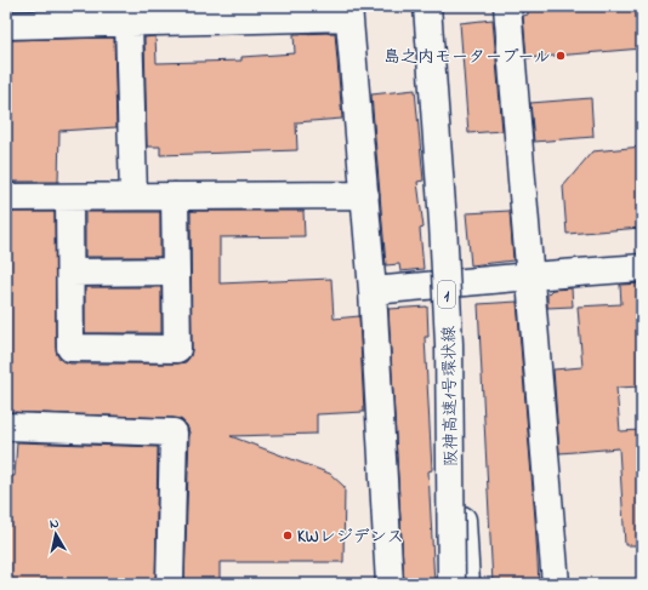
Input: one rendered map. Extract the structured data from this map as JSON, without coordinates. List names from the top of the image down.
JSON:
{
  "streets": {
    "main road": ["1", "阪神高速1号環状線"]
  },
  "places": ["島之内モータープール", "KWレジデンス"],
  "north": "top"
}
